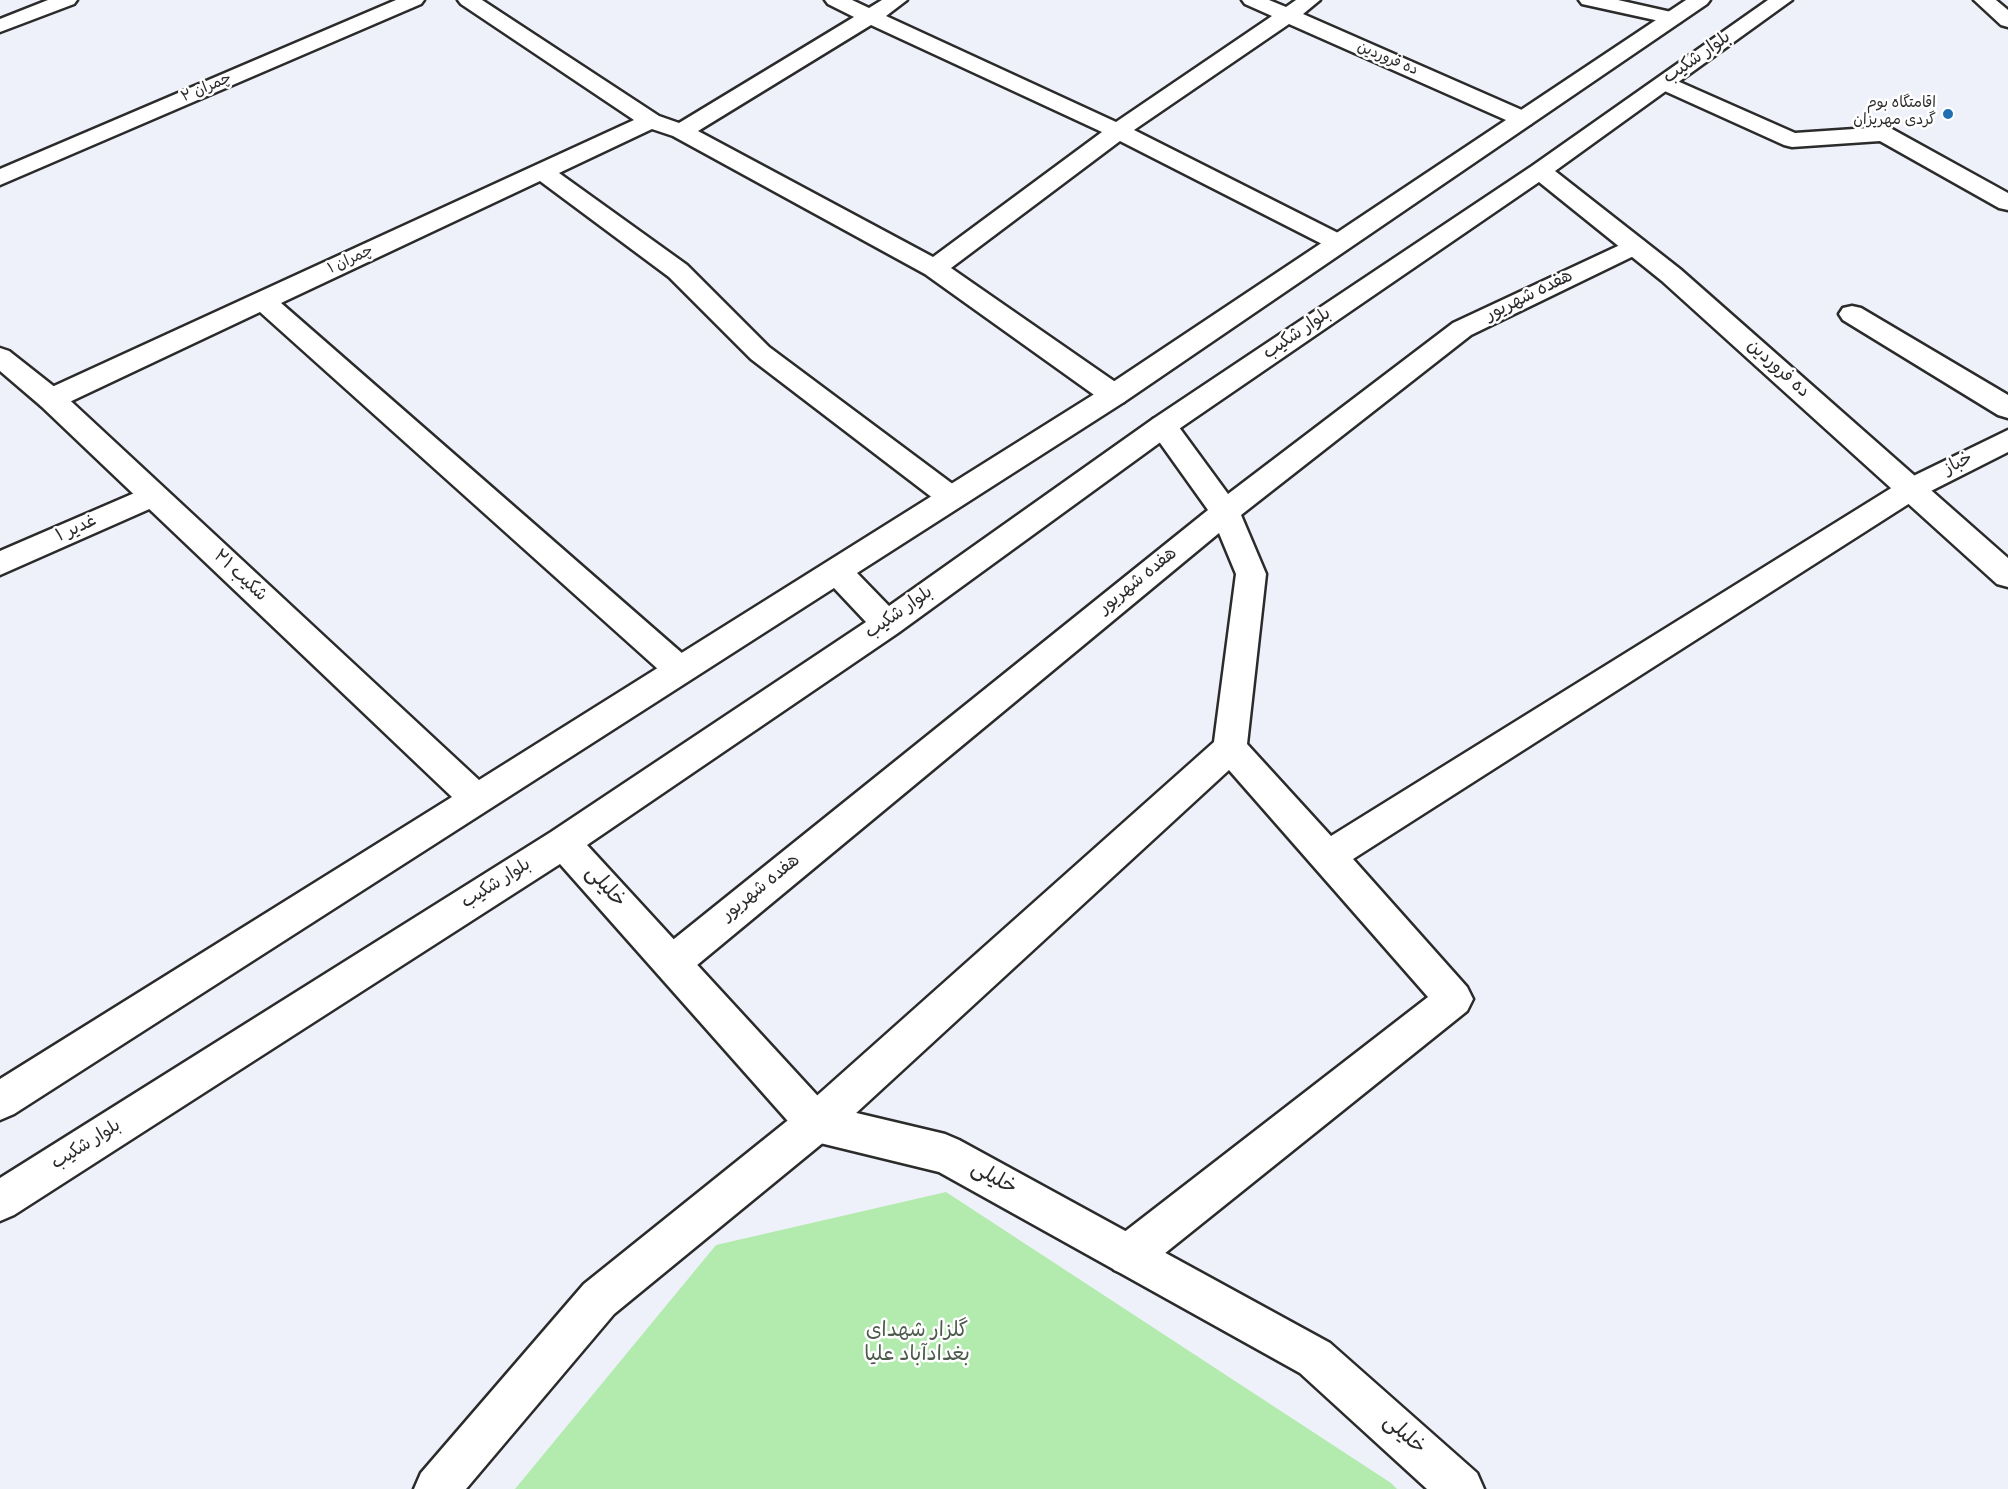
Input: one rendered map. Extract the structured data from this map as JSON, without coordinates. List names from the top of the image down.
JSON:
{
  "streets": {
    "street": [
      "بلوار شکیب",
      "ده فروردین",
      "چمران ۲",
      "چمران ۱",
      "هفده شهریور",
      "خباز",
      "غدیر ۱",
      "شکیب ۲۱",
      "خلیلی"
    ]
  },
  "crossings": [
    ["بلوار شکیب", "ده فروردین"],
    ["بلوار شکیب", "خلیلی"],
    ["ده فروردین", "هفده شهریور"],
    ["ده فروردین", "خباز"],
    ["چمران ۱", "شکیب ۲۱"],
    ["هفده شهریور", "خلیلی"],
    ["غدیر ۱", "شکیب ۲۱"]
  ],
  "parks": ["گلزار شهدای بغدادآباد علیا"],
  "places": ["اقامتگاه بوم گردی مهریزان"]
}
